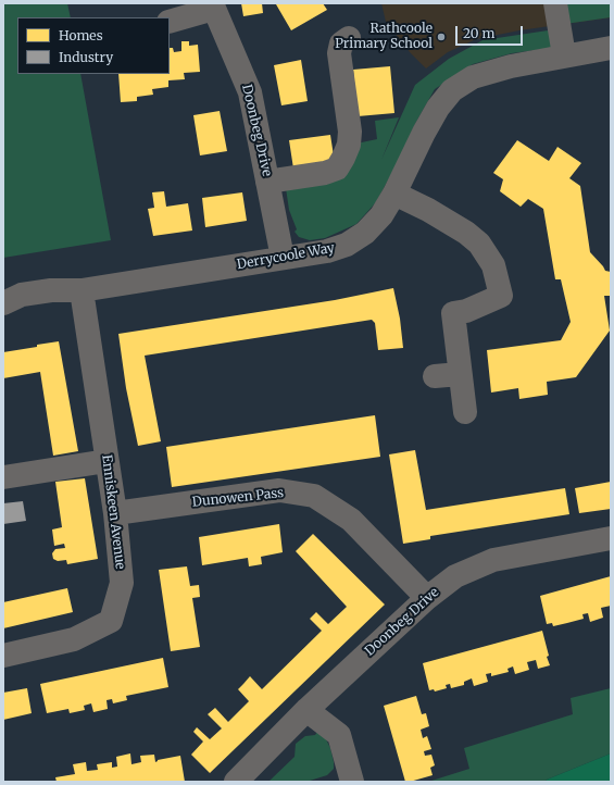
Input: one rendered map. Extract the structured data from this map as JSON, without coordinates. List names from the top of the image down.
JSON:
{
  "streets": {
    "street": [
      "Doonbeg Drive",
      "Derrycoole Way",
      "Dunowen Pass",
      "Enniskeen Avenue"
    ]
  },
  "crossings": [
    ["Doonbeg Drive", "Derrycoole Way"],
    ["Doonbeg Drive", "Dunowen Pass"],
    ["Derrycoole Way", "Enniskeen Avenue"],
    ["Dunowen Pass", "Enniskeen Avenue"]
  ],
  "places": ["Rathcoole Primary School"],
  "legend": ["Homes", "Industry"],
  "scale_bar": "20 m"
}
